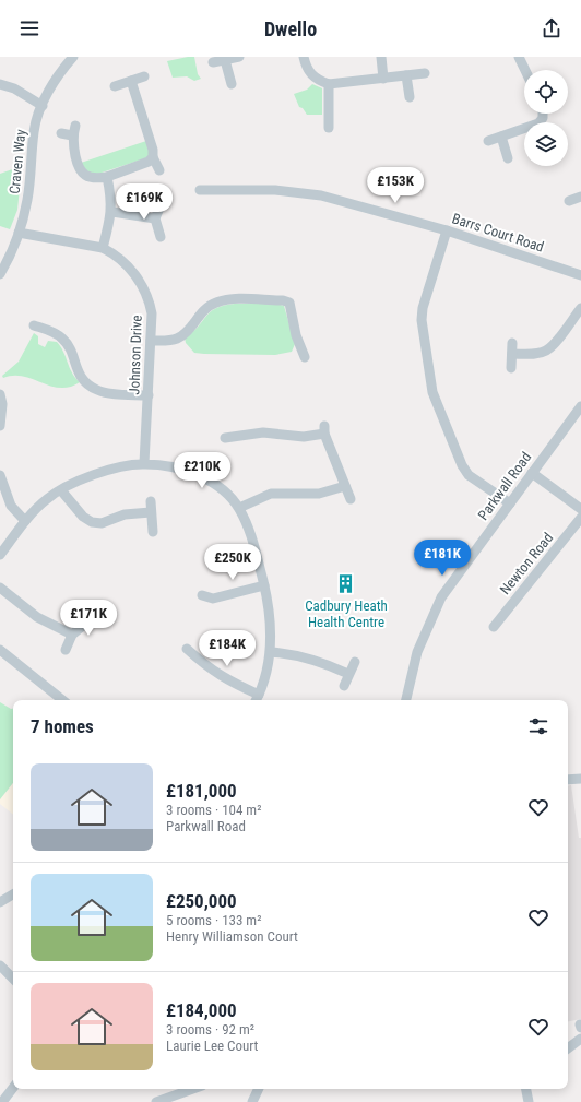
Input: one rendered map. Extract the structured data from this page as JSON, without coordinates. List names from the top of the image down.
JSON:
{
  "streets": {
    "street": [
      "Craven Way",
      "Barrs Court Road",
      "Johnson Drive",
      "Parkwall Road",
      "Newton Road"
    ]
  },
  "crossings": [
    ["Craven Way", "Johnson Drive"]
  ],
  "places": {
    "building": ["Cadbury Heath Health Centre"]
  },
  "page": {
    "header": "Dwello",
    "price": [
      "£153K",
      "£169K",
      "£210K",
      "£181K",
      "£250K",
      "£171K",
      "£184K"
    ],
    "heading": "7 homes",
    "list": [
      {
        "name": "£181,000",
        "note": "3 rooms · 104 m² · Parkwall Road"
      },
      {
        "name": "£250,000",
        "note": "5 rooms · 133 m² · Henry Williamson Court"
      },
      {
        "name": "£184,000",
        "note": "3 rooms · 92 m² · Laurie Lee Court"
      }
    ]
  }
}
